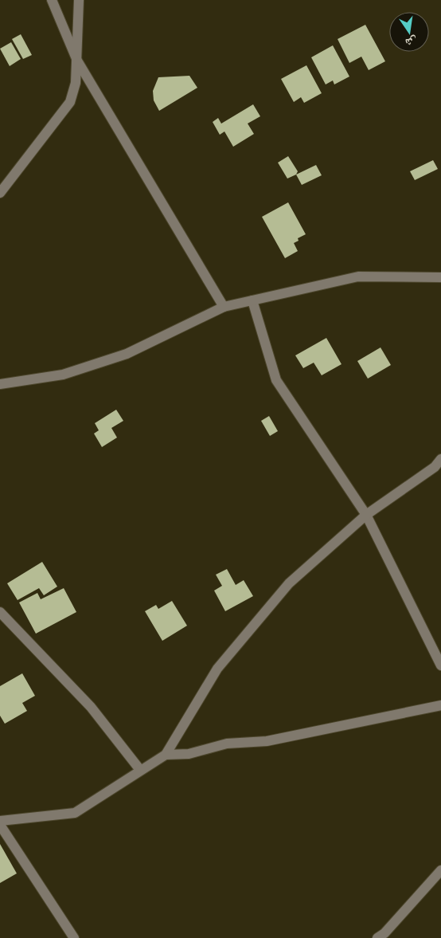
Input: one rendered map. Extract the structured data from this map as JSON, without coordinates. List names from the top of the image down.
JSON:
{
  "north": "bottom"
}
